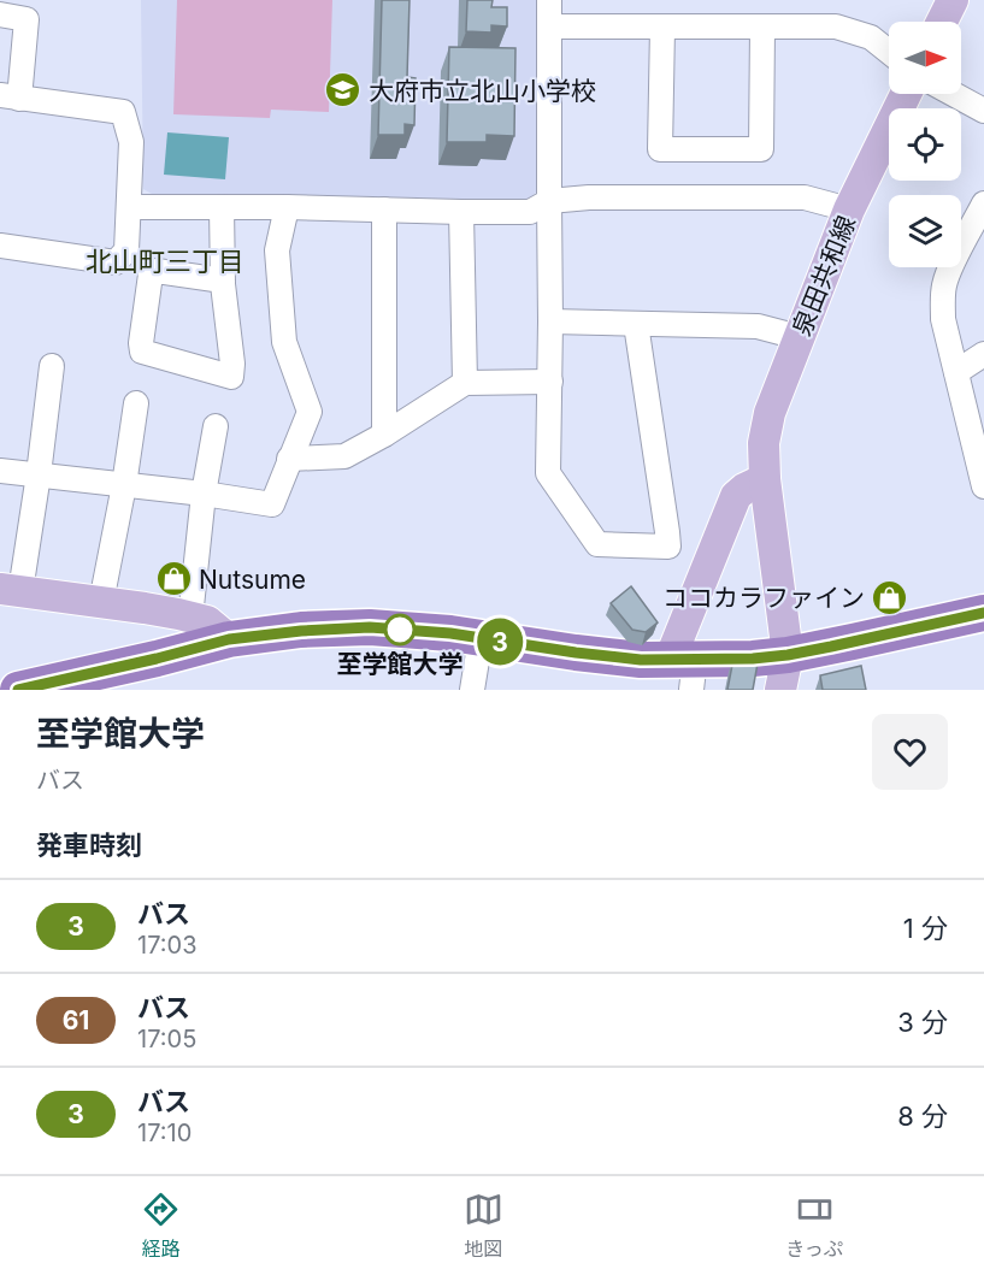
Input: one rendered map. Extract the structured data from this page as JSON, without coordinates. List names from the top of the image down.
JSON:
{
  "streets": {
    "main road": ["泉田共和線"]
  },
  "districts": ["北山町三丁目"],
  "places": {
    "school or university": ["大府市立北山小学校"],
    "shop": ["Nutsume", "ココカラファイン"],
    "other": ["至学館大学"]
  },
  "lines": ["bus line 3"],
  "north": "right",
  "page": {
    "on_map": "3",
    "heading": [
      ["至学館大学", "バス"],
      "発車時刻"
    ],
    "list": [
      {
        "mark": "3",
        "name": "バス",
        "note": "17:03",
        "value": "1 分"
      },
      {
        "mark": "61",
        "name": "バス",
        "note": "17:05",
        "value": "3 分"
      },
      {
        "mark": "3",
        "name": "バス",
        "note": "17:10",
        "value": "8 分"
      }
    ],
    "tabs": ["経路", "地図", "きっぷ"]
  }
}
